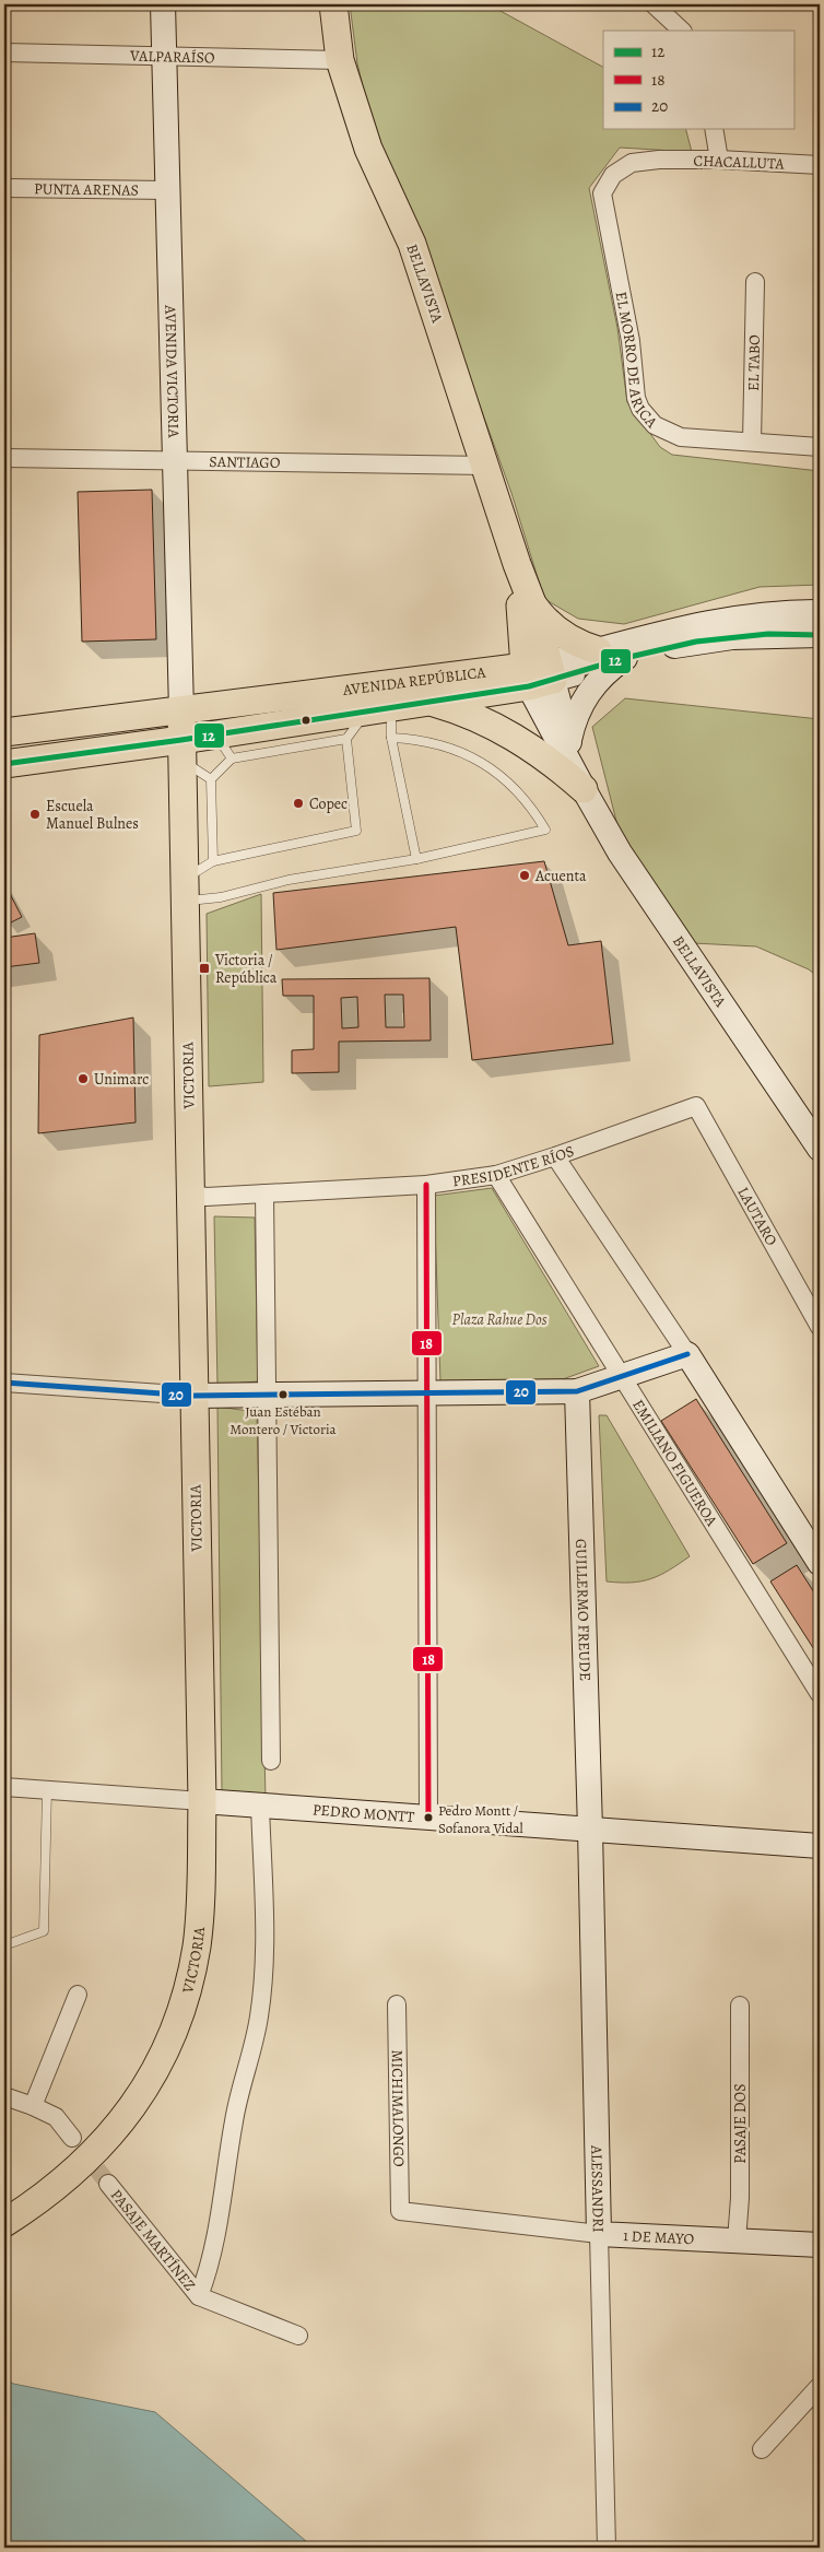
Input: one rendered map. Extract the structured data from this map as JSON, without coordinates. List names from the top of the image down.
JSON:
{
  "streets": {
    "main road": [
      "BELLAVISTA",
      "AVENIDA VICTORIA",
      "AVENIDA REPÚBLICA",
      "VICTORIA"
    ],
    "street": [
      "VALPARAÍSO",
      "CHACALLUTA",
      "PUNTA ARENAS",
      "EL MORRO DE ARICA",
      "EL TABO",
      "SANTIAGO",
      "PRESIDENTE RÍOS",
      "LAUTARO",
      "EMILIANO FIGUEROA",
      "GUILLERMO FREUDE",
      "PEDRO MONTT",
      "MICHIMALONGO",
      "PASAJE DOS",
      "ALESSANDRI",
      "1 DE MAYO",
      "PASAJE MARTÍNEZ"
    ]
  },
  "crossings": [
    ["VALPARAÍSO", "BELLAVISTA"],
    ["VALPARAÍSO", "AVENIDA VICTORIA"],
    ["CHACALLUTA", "EL MORRO DE ARICA"],
    ["PUNTA ARENAS", "AVENIDA VICTORIA"],
    ["BELLAVISTA", "SANTIAGO"],
    ["BELLAVISTA", "AVENIDA REPÚBLICA"],
    ["EL MORRO DE ARICA", "EL TABO"],
    ["AVENIDA VICTORIA", "SANTIAGO"],
    ["AVENIDA VICTORIA", "AVENIDA REPÚBLICA"],
    ["AVENIDA VICTORIA", "VICTORIA"],
    ["AVENIDA REPÚBLICA", "VICTORIA"],
    ["VICTORIA", "PRESIDENTE RÍOS"],
    ["VICTORIA", "PEDRO MONTT"],
    ["PRESIDENTE RÍOS", "LAUTARO"],
    ["PRESIDENTE RÍOS", "EMILIANO FIGUEROA"],
    ["GUILLERMO FREUDE", "PEDRO MONTT"],
    ["GUILLERMO FREUDE", "ALESSANDRI"],
    ["PEDRO MONTT", "ALESSANDRI"],
    ["MICHIMALONGO", "1 DE MAYO"],
    ["PASAJE DOS", "1 DE MAYO"],
    ["ALESSANDRI", "1 DE MAYO"]
  ],
  "parks": ["Plaza Rahue Dos"],
  "places": {
    "other": [
      "Copec",
      "Escuela Manuel Bulnes",
      "Acuenta",
      "Unimarc",
      "Juan Estéban Montero / Victoria",
      "Pedro Montt / Sofanora Vidal"
    ],
    "transit": ["Victoria / República"]
  },
  "lines": ["transit line 12", "transit line 18", "transit line 20"],
  "legend": ["12", "18", "20"]
}
